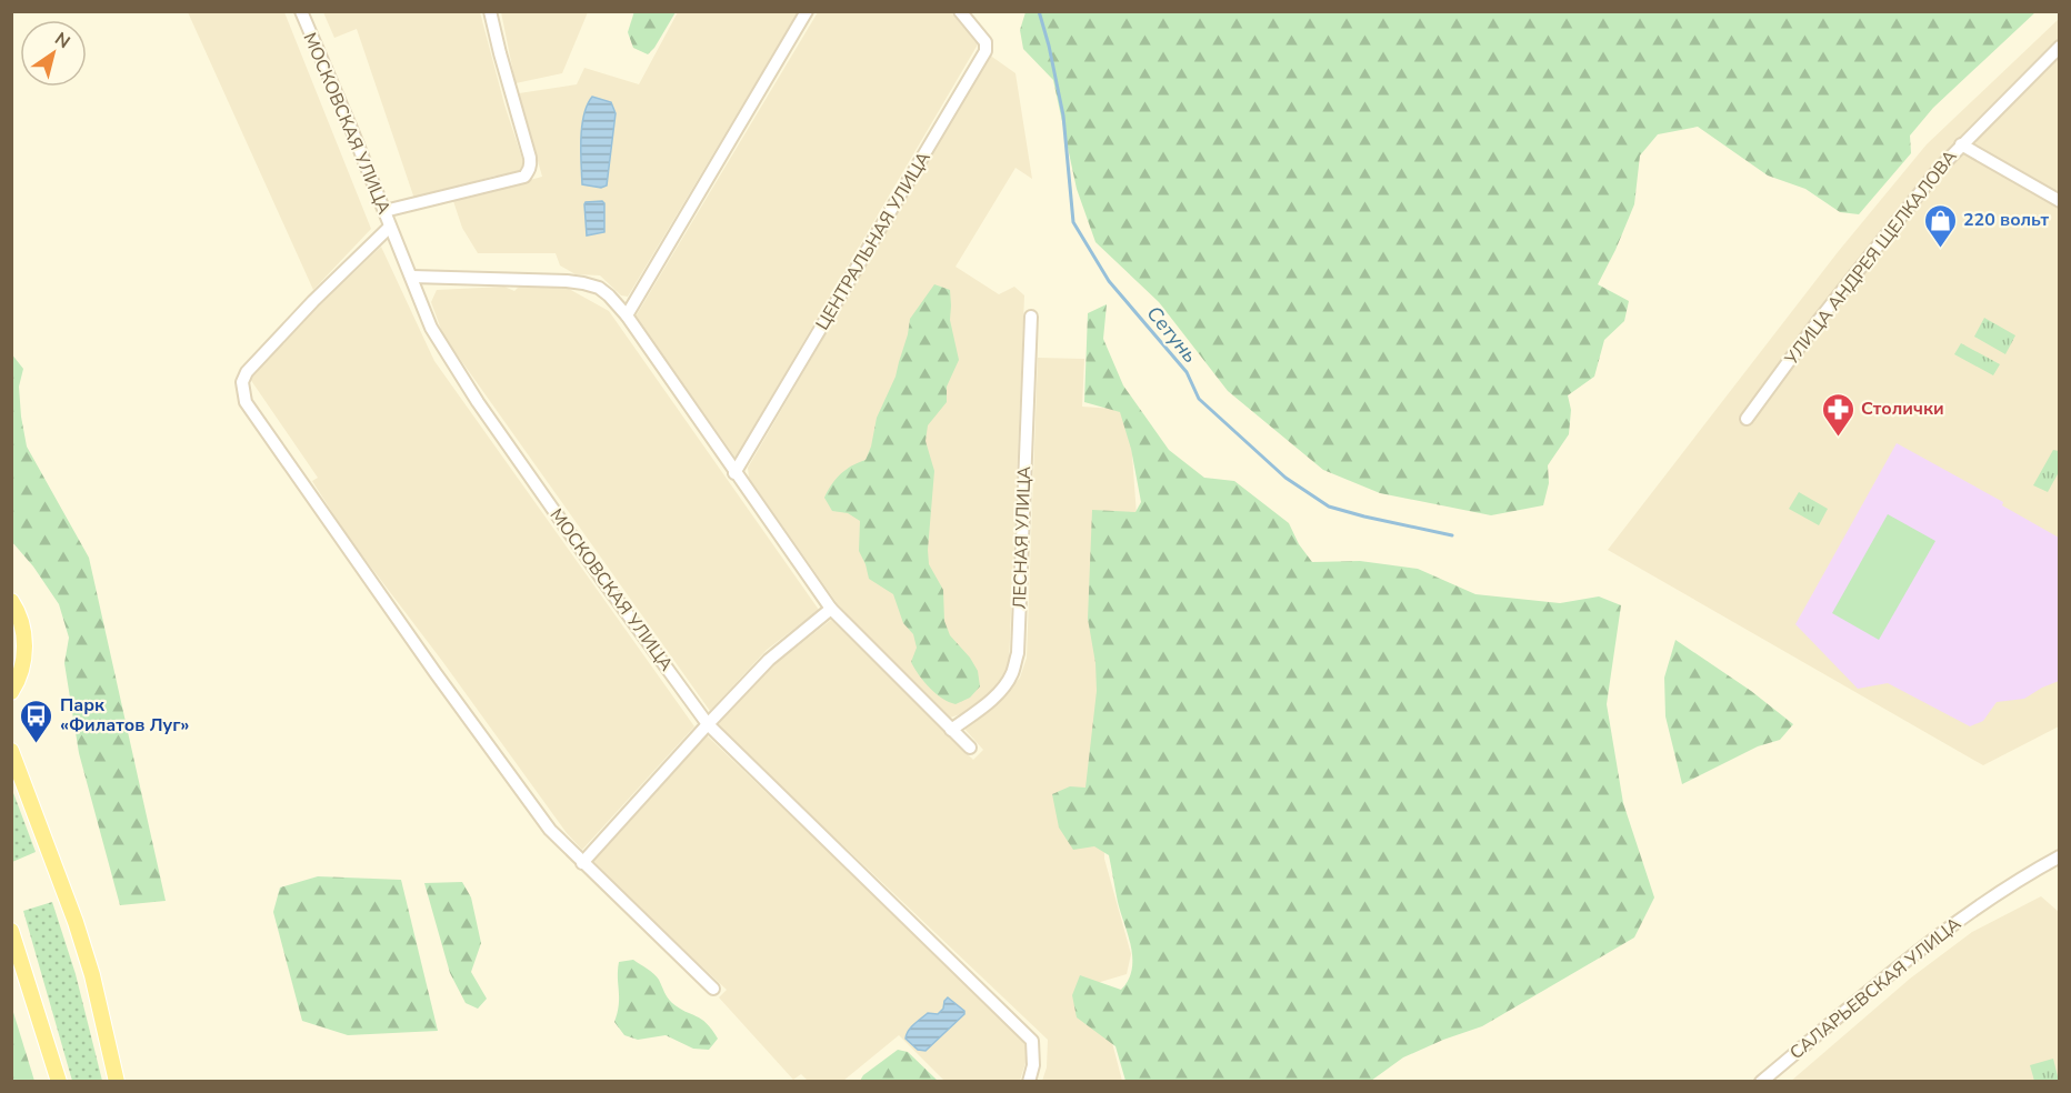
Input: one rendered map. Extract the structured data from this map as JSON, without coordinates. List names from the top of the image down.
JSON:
{
  "streets": {
    "street": [
      "МОСКОВСКАЯ УЛИЦА",
      "ЦЕНТРАЛЬНАЯ УЛИЦА",
      "УЛИЦА АНДРЕЯ ЩЕЛКАЛОВА",
      "ЛЕСНАЯ УЛИЦА",
      "САЛАРЬЕВСКАЯ УЛИЦА"
    ]
  },
  "water": ["Сетунь"],
  "places": {
    "shop": ["220 вольт"],
    "pharmacy": ["Столички"],
    "bus stop": ["Парк «Филатов Луг»"]
  },
  "north": "top right"
}
